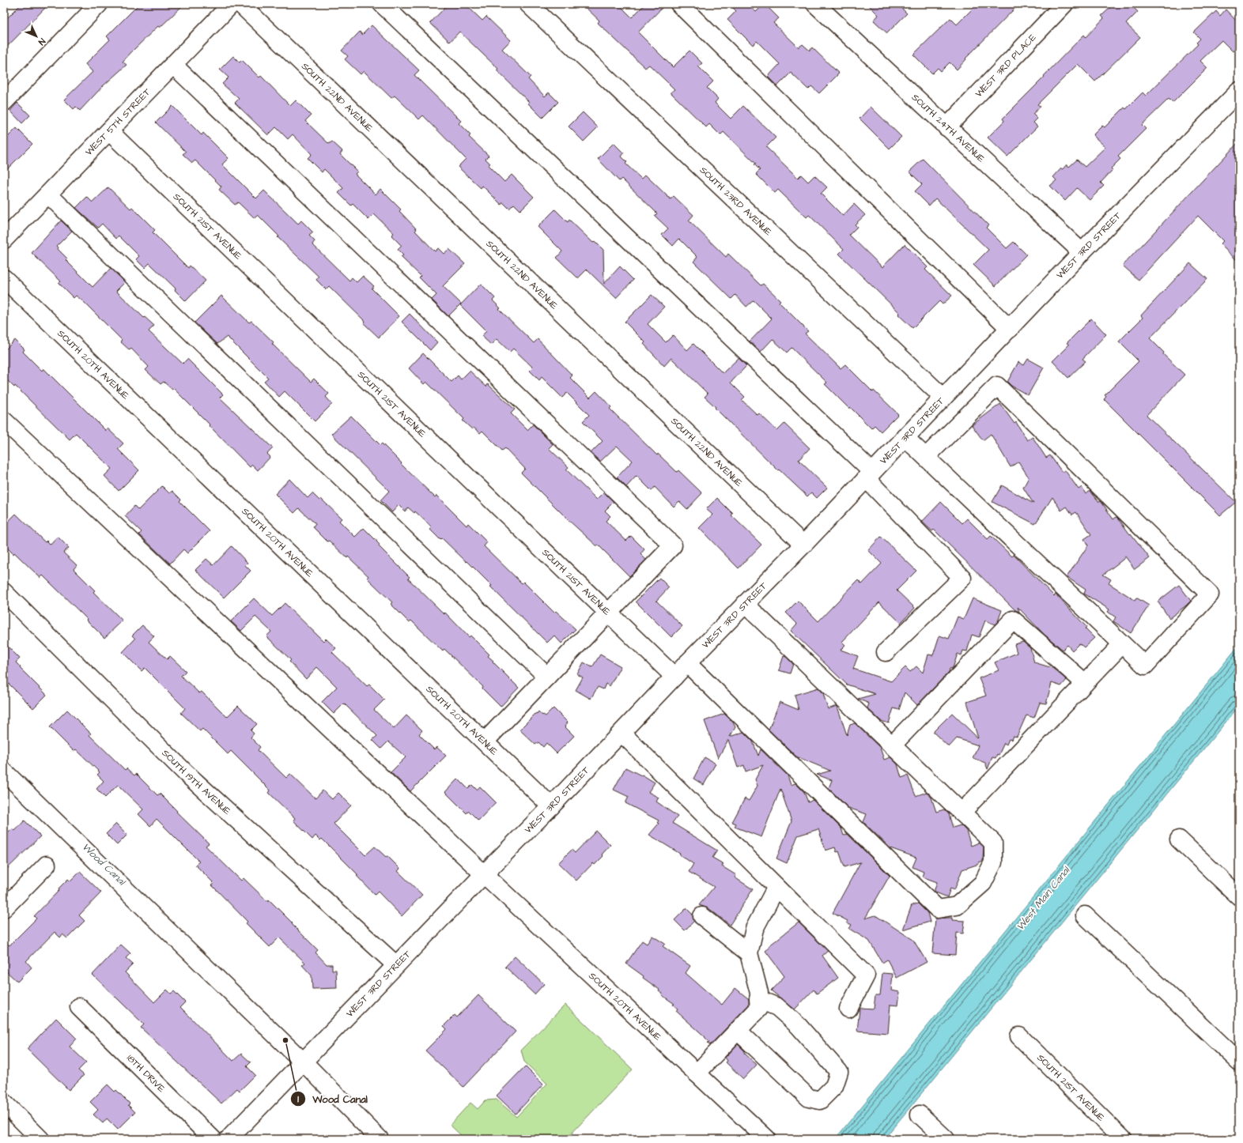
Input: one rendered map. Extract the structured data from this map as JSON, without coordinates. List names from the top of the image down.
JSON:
{
  "streets": {
    "street": [
      "WEST 3RD PLACE",
      "SOUTH 22ND AVENUE",
      "WEST 5TH STREET",
      "SOUTH 24TH AVENUE",
      "SOUTH 23RD AVENUE",
      "SOUTH 21ST AVENUE",
      "WEST 3RD STREET",
      "SOUTH 20TH AVENUE",
      "SOUTH 19TH AVENUE",
      "18TH DRIVE"
    ]
  },
  "crossings": [
    ["WEST 3RD PLACE", "SOUTH 24TH AVENUE"],
    ["SOUTH 22ND AVENUE", "WEST 3RD STREET"],
    ["WEST 5TH STREET", "SOUTH 21ST AVENUE"],
    ["SOUTH 24TH AVENUE", "WEST 3RD STREET"],
    ["SOUTH 23RD AVENUE", "WEST 3RD STREET"],
    ["SOUTH 21ST AVENUE", "WEST 3RD STREET"],
    ["WEST 3RD STREET", "SOUTH 20TH AVENUE"],
    ["WEST 3RD STREET", "SOUTH 19TH AVENUE"]
  ],
  "water": ["Wood Canal", "West Main Canal"],
  "places": ["Wood Canal"],
  "north": "bottom right"
}
